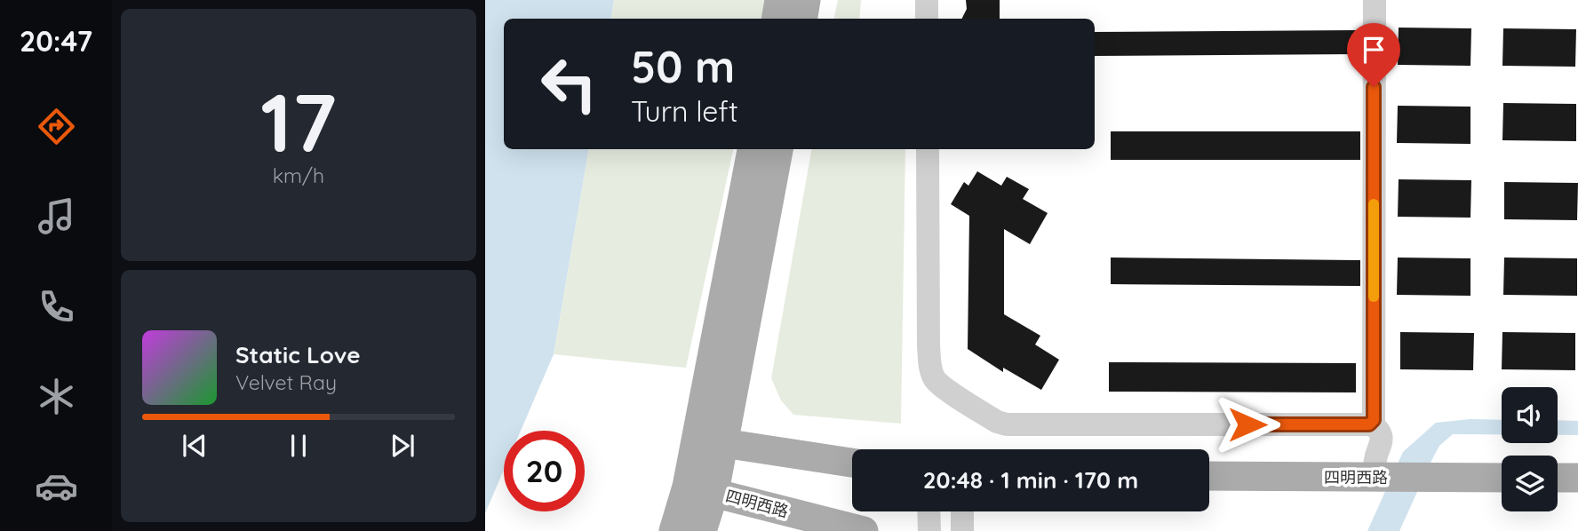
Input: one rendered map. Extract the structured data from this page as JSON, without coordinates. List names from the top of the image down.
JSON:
{
  "streets": {
    "main road": ["四明西路"]
  },
  "page": {
    "tabs": "20:47",
    "tile": ["17", "km/h"],
    "turn": ["50 m", "Turn left"],
    "song": ["Static Love", "Velvet Ray"],
    "limit": "20",
    "trip": "20:48 · 1 min · 170 m"
  }
}
